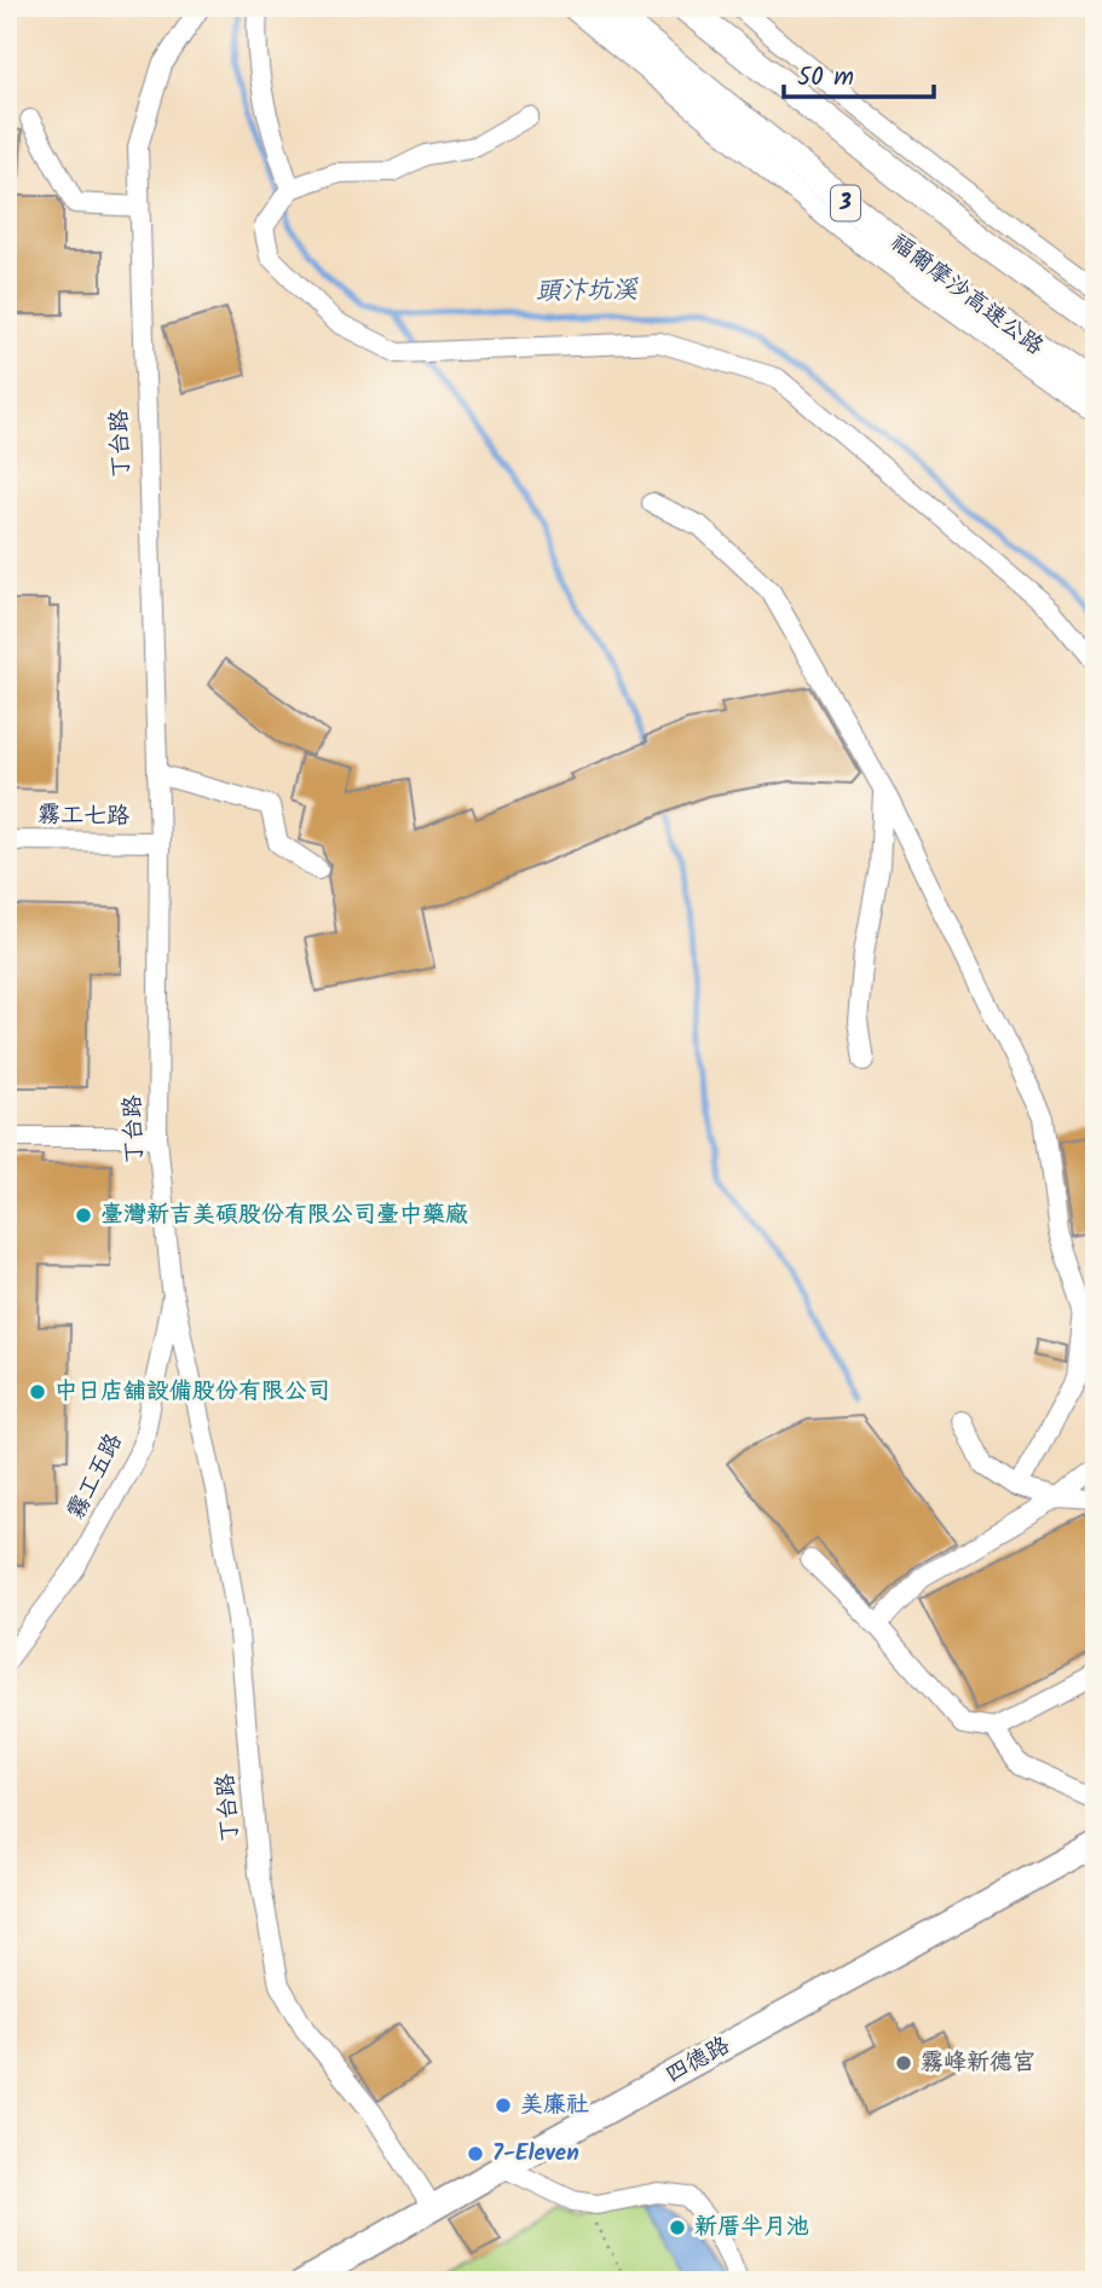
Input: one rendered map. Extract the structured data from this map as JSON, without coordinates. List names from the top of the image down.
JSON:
{
  "streets": {
    "highway": ["3", "福爾摩沙高速公路"],
    "main road": ["四德路"],
    "street": ["丁台路", "霧工七路", "霧工五路"]
  },
  "crossings": [
    ["丁台路", "霧工七路"],
    ["丁台路", "霧工五路"],
    ["丁台路", "四德路"]
  ],
  "water": ["頭汴坑溪"],
  "places": [
    "臺灣新吉美碩股份有限公司臺中藥廠",
    "中日店舖設備股份有限公司",
    "霧峰新德宮",
    "美廉社",
    "7-Eleven",
    "新厝半月池"
  ],
  "scale_bar": "50 m"
}
